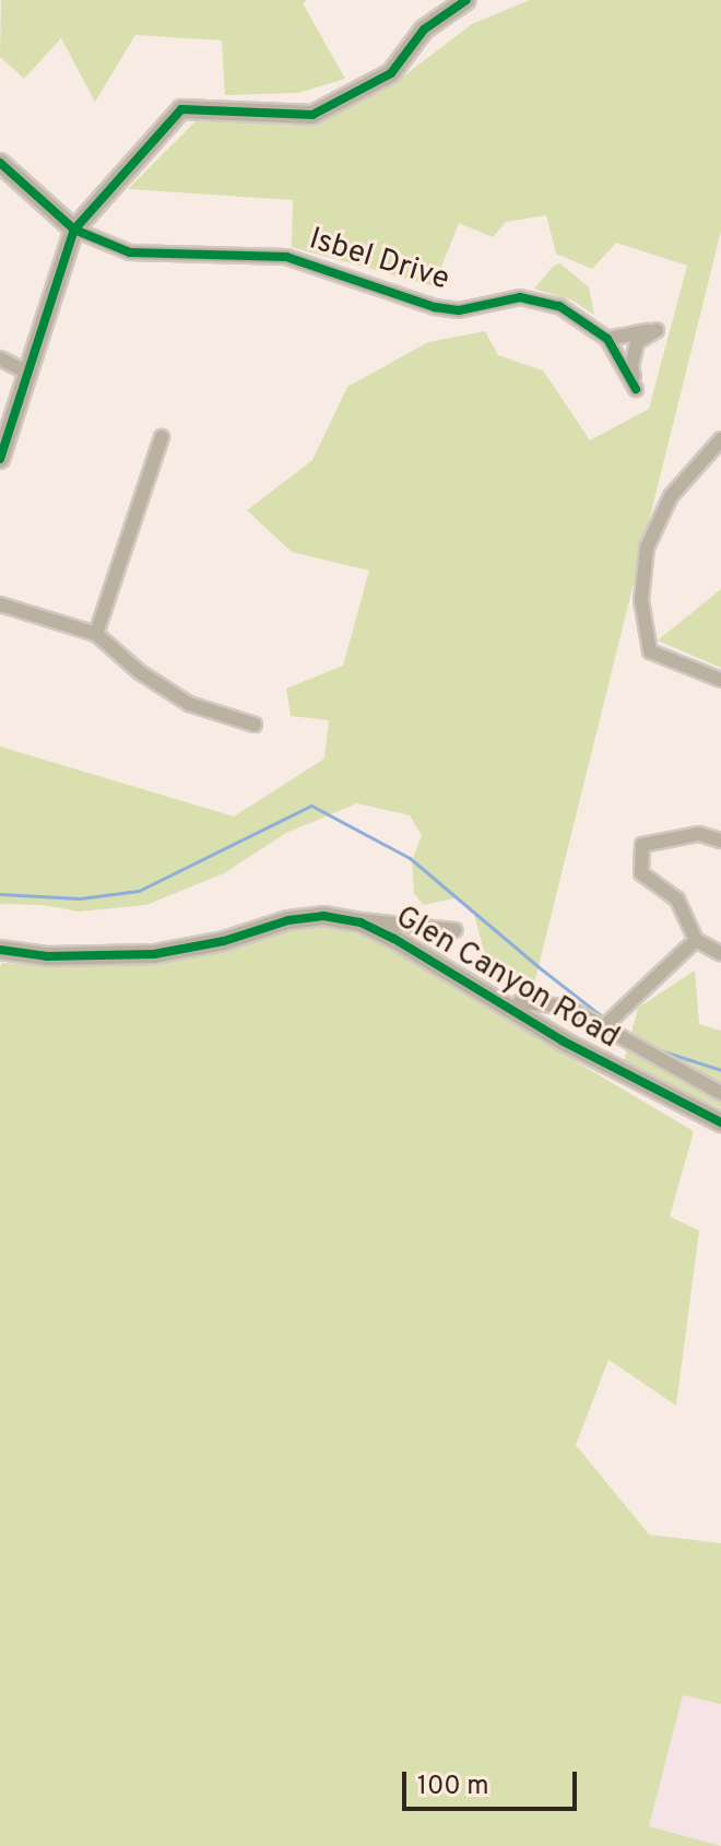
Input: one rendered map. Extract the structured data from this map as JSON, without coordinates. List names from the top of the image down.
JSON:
{
  "streets": {
    "street": ["Isbel Drive", "Glen Canyon Road"]
  },
  "scale_bar": "100 m"
}
